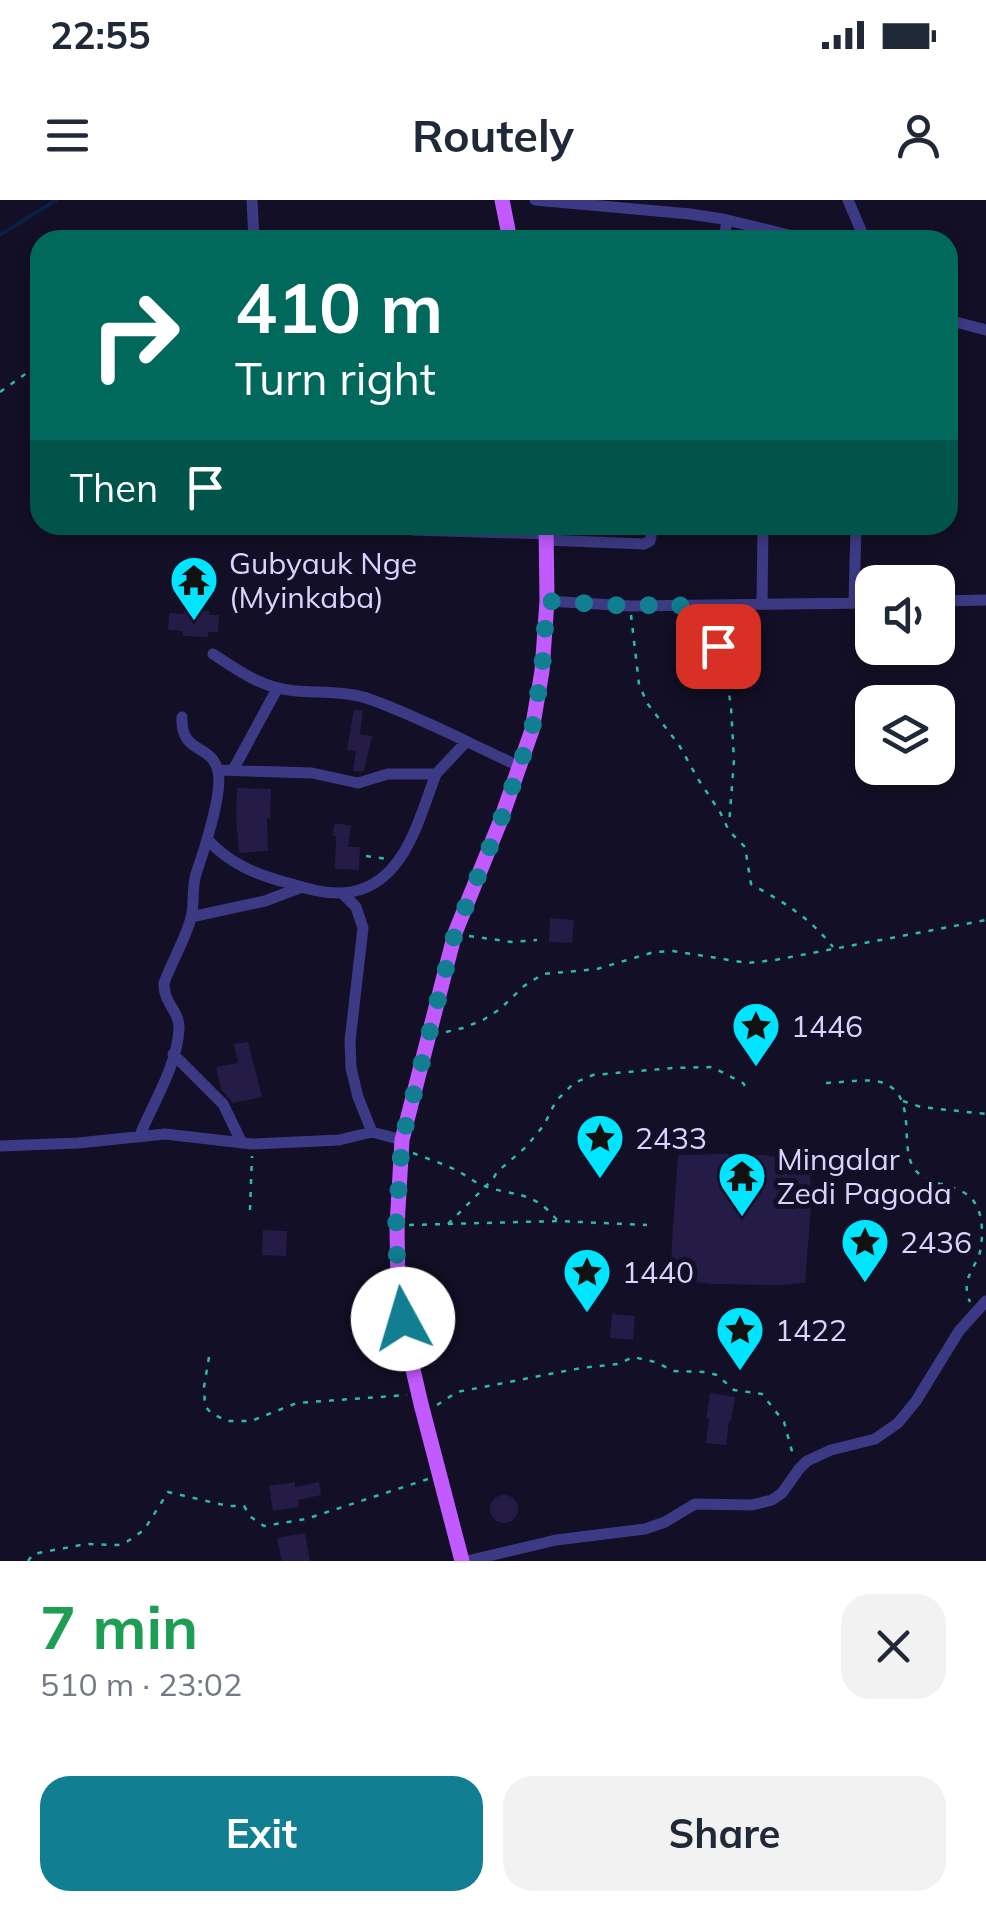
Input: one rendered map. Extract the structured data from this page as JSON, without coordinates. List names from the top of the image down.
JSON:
{
  "places": {
    "temple": ["Gubyauk Nge (Myinkaba)", "Mingalar Zedi Pagoda"],
    "place": [
      "1446",
      "2433",
      "2436",
      "1440",
      "1422"
    ]
  },
  "page": {
    "status": "22:55",
    "header": "Routely",
    "turn": ["410 m", "Turn right"],
    "then": "Then",
    "heading": ["7 min", "510 m · 23:02"],
    "buttons": ["Exit", "Share"]
  }
}
